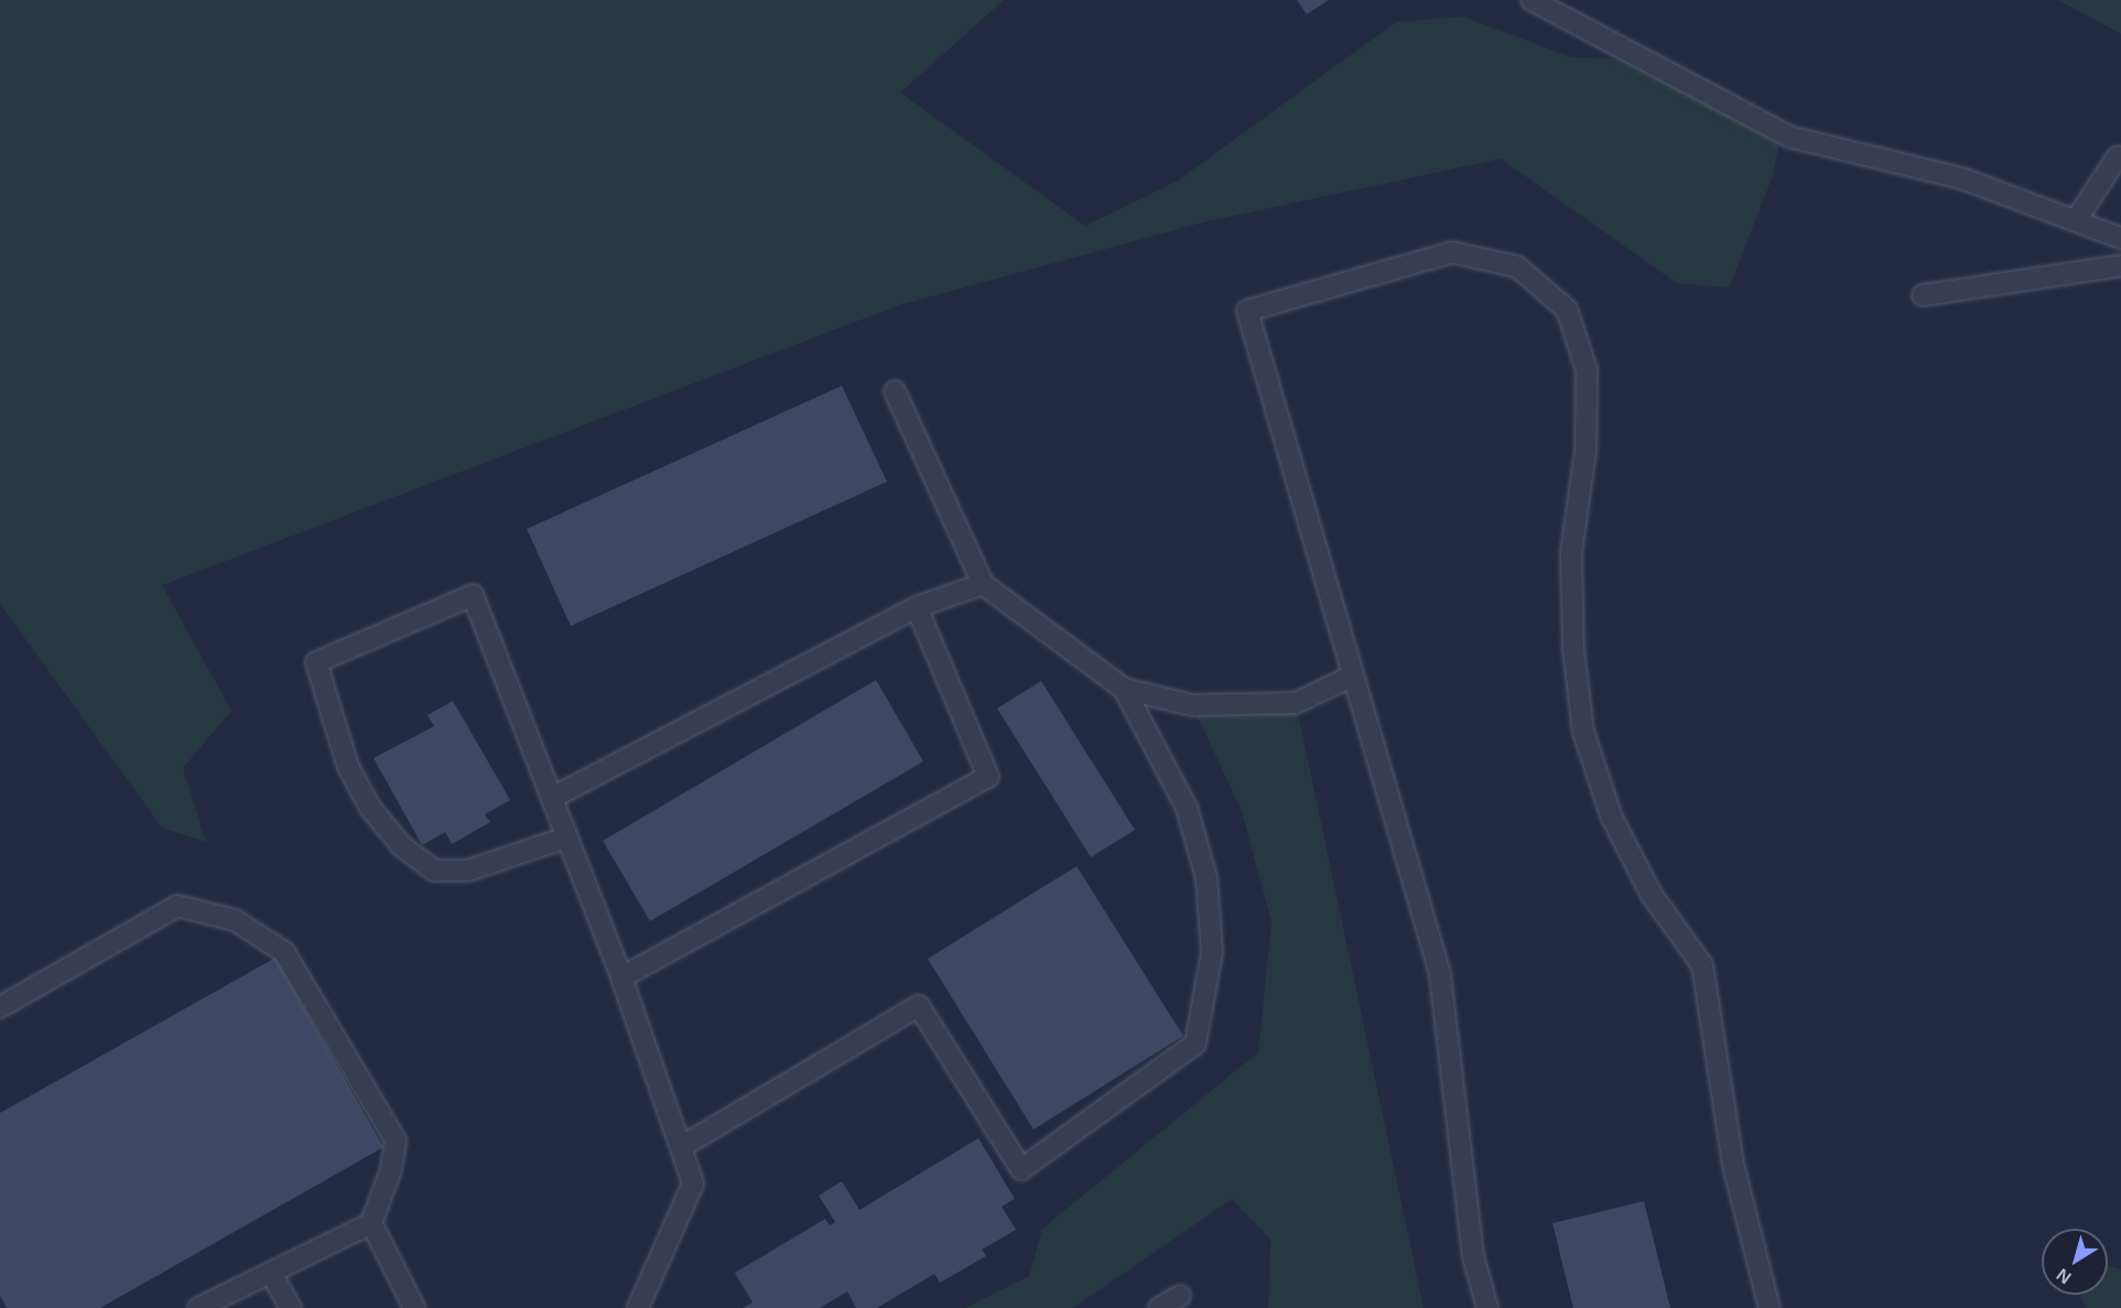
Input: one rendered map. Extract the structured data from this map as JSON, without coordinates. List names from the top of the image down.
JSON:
{
  "north": "bottom left"
}
